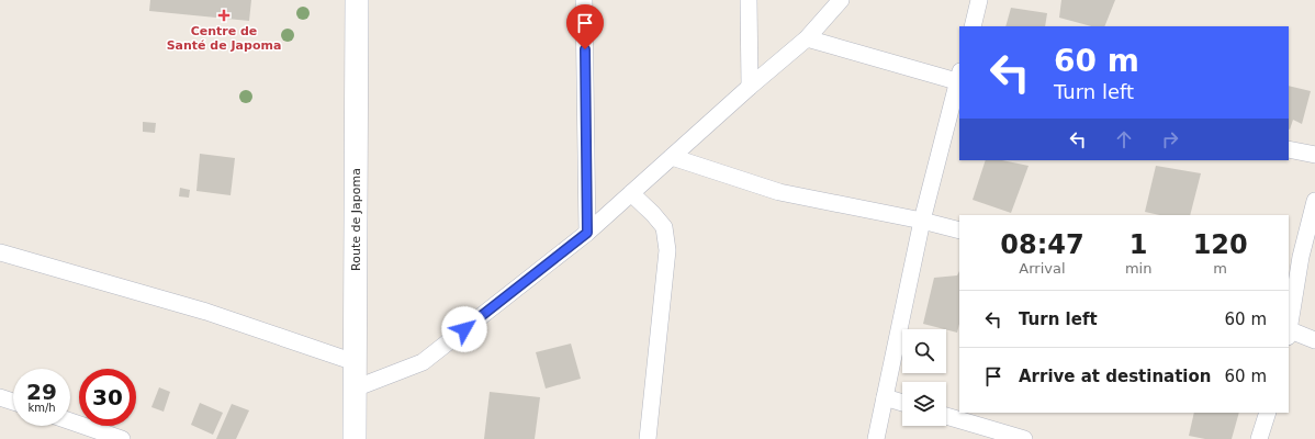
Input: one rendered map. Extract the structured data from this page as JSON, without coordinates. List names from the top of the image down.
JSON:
{
  "streets": {
    "street": ["Route de Japoma"]
  },
  "places": {
    "health": ["Centre de Santé de Japoma"]
  },
  "page": {
    "turn": ["60 m", "Turn left"],
    "eta": [
      "08:47",
      "Arrival",
      "1",
      "min",
      "120",
      "m"
    ],
    "list": [
      {
        "name": "Turn left",
        "value": "60 m"
      },
      {
        "name": "Arrive at destination",
        "value": "60 m"
      }
    ],
    "speed": "29 km/h",
    "limit": "30"
  }
}
